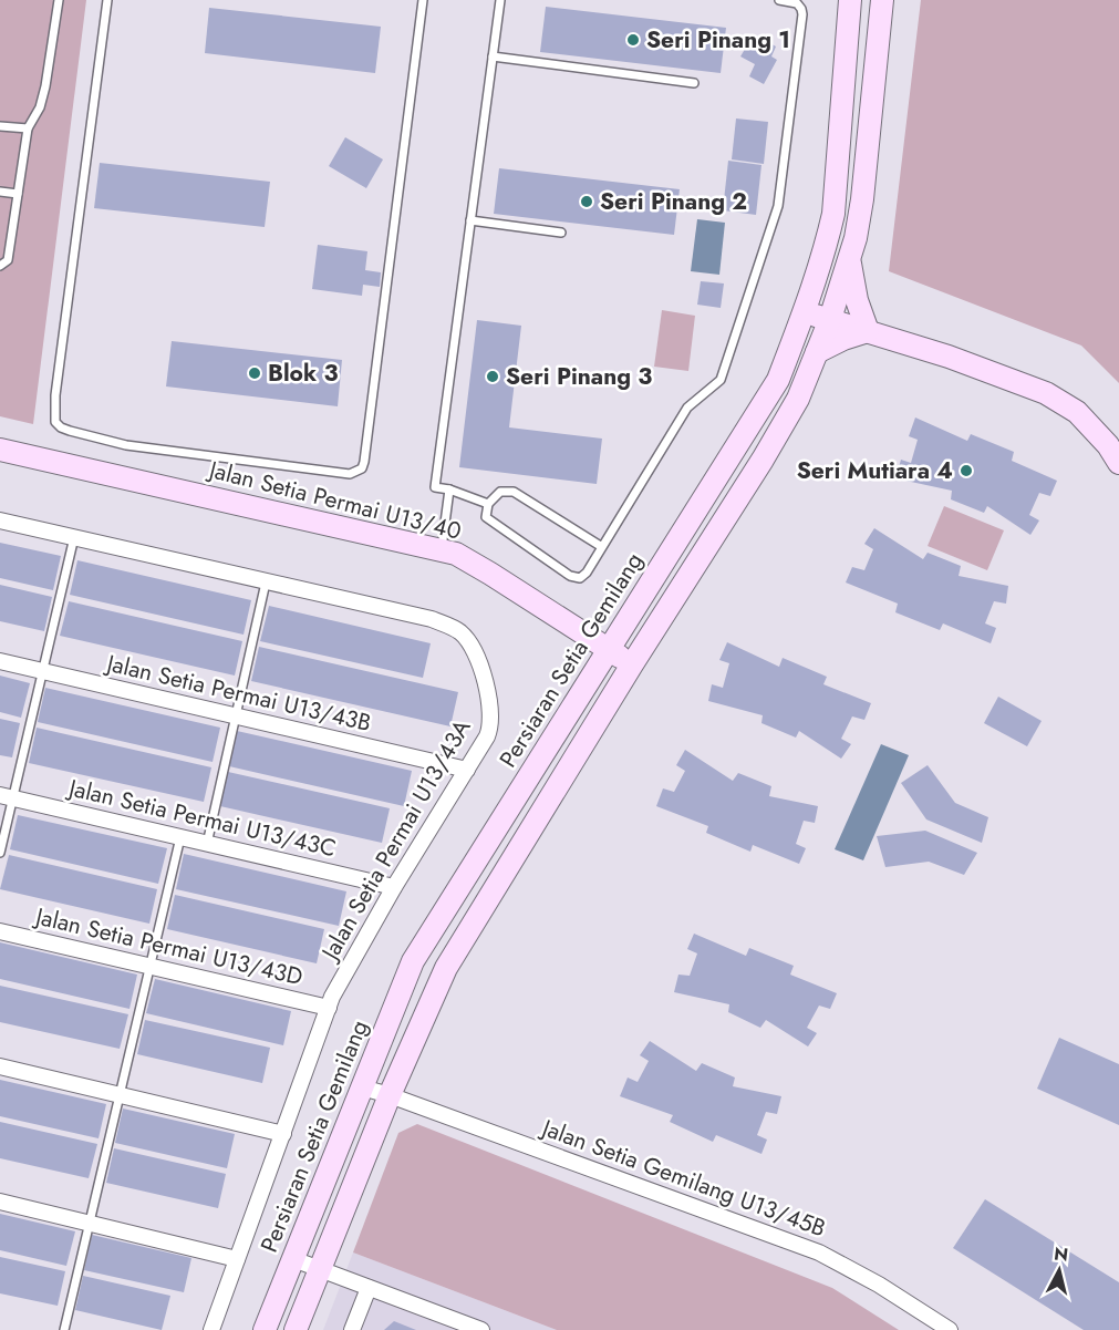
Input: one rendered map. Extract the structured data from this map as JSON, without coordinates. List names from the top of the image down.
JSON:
{
  "streets": {
    "street": [
      "Jalan Setia Permai U13/40",
      "Persiaran Setia Gemilang",
      "Jalan Setia Permai U13/43B",
      "Jalan Setia Permai U13/43C",
      "Jalan Setia Permai U13/43A",
      "Jalan Setia Permai U13/43D",
      "Jalan Setia Gemilang U13/45B"
    ]
  },
  "crossings": [
    ["Jalan Setia Permai U13/40", "Persiaran Setia Gemilang"],
    ["Persiaran Setia Gemilang", "Jalan Setia Gemilang U13/45B"],
    ["Jalan Setia Permai U13/43B", "Jalan Setia Permai U13/43A"],
    ["Jalan Setia Permai U13/43C", "Jalan Setia Permai U13/43A"],
    ["Jalan Setia Permai U13/43A", "Jalan Setia Permai U13/43D"]
  ],
  "places": [
    "Seri Pinang 1",
    "Seri Pinang 2",
    "Blok 3",
    "Seri Pinang 3",
    "Seri Mutiara 4"
  ],
  "north": "top"
}
